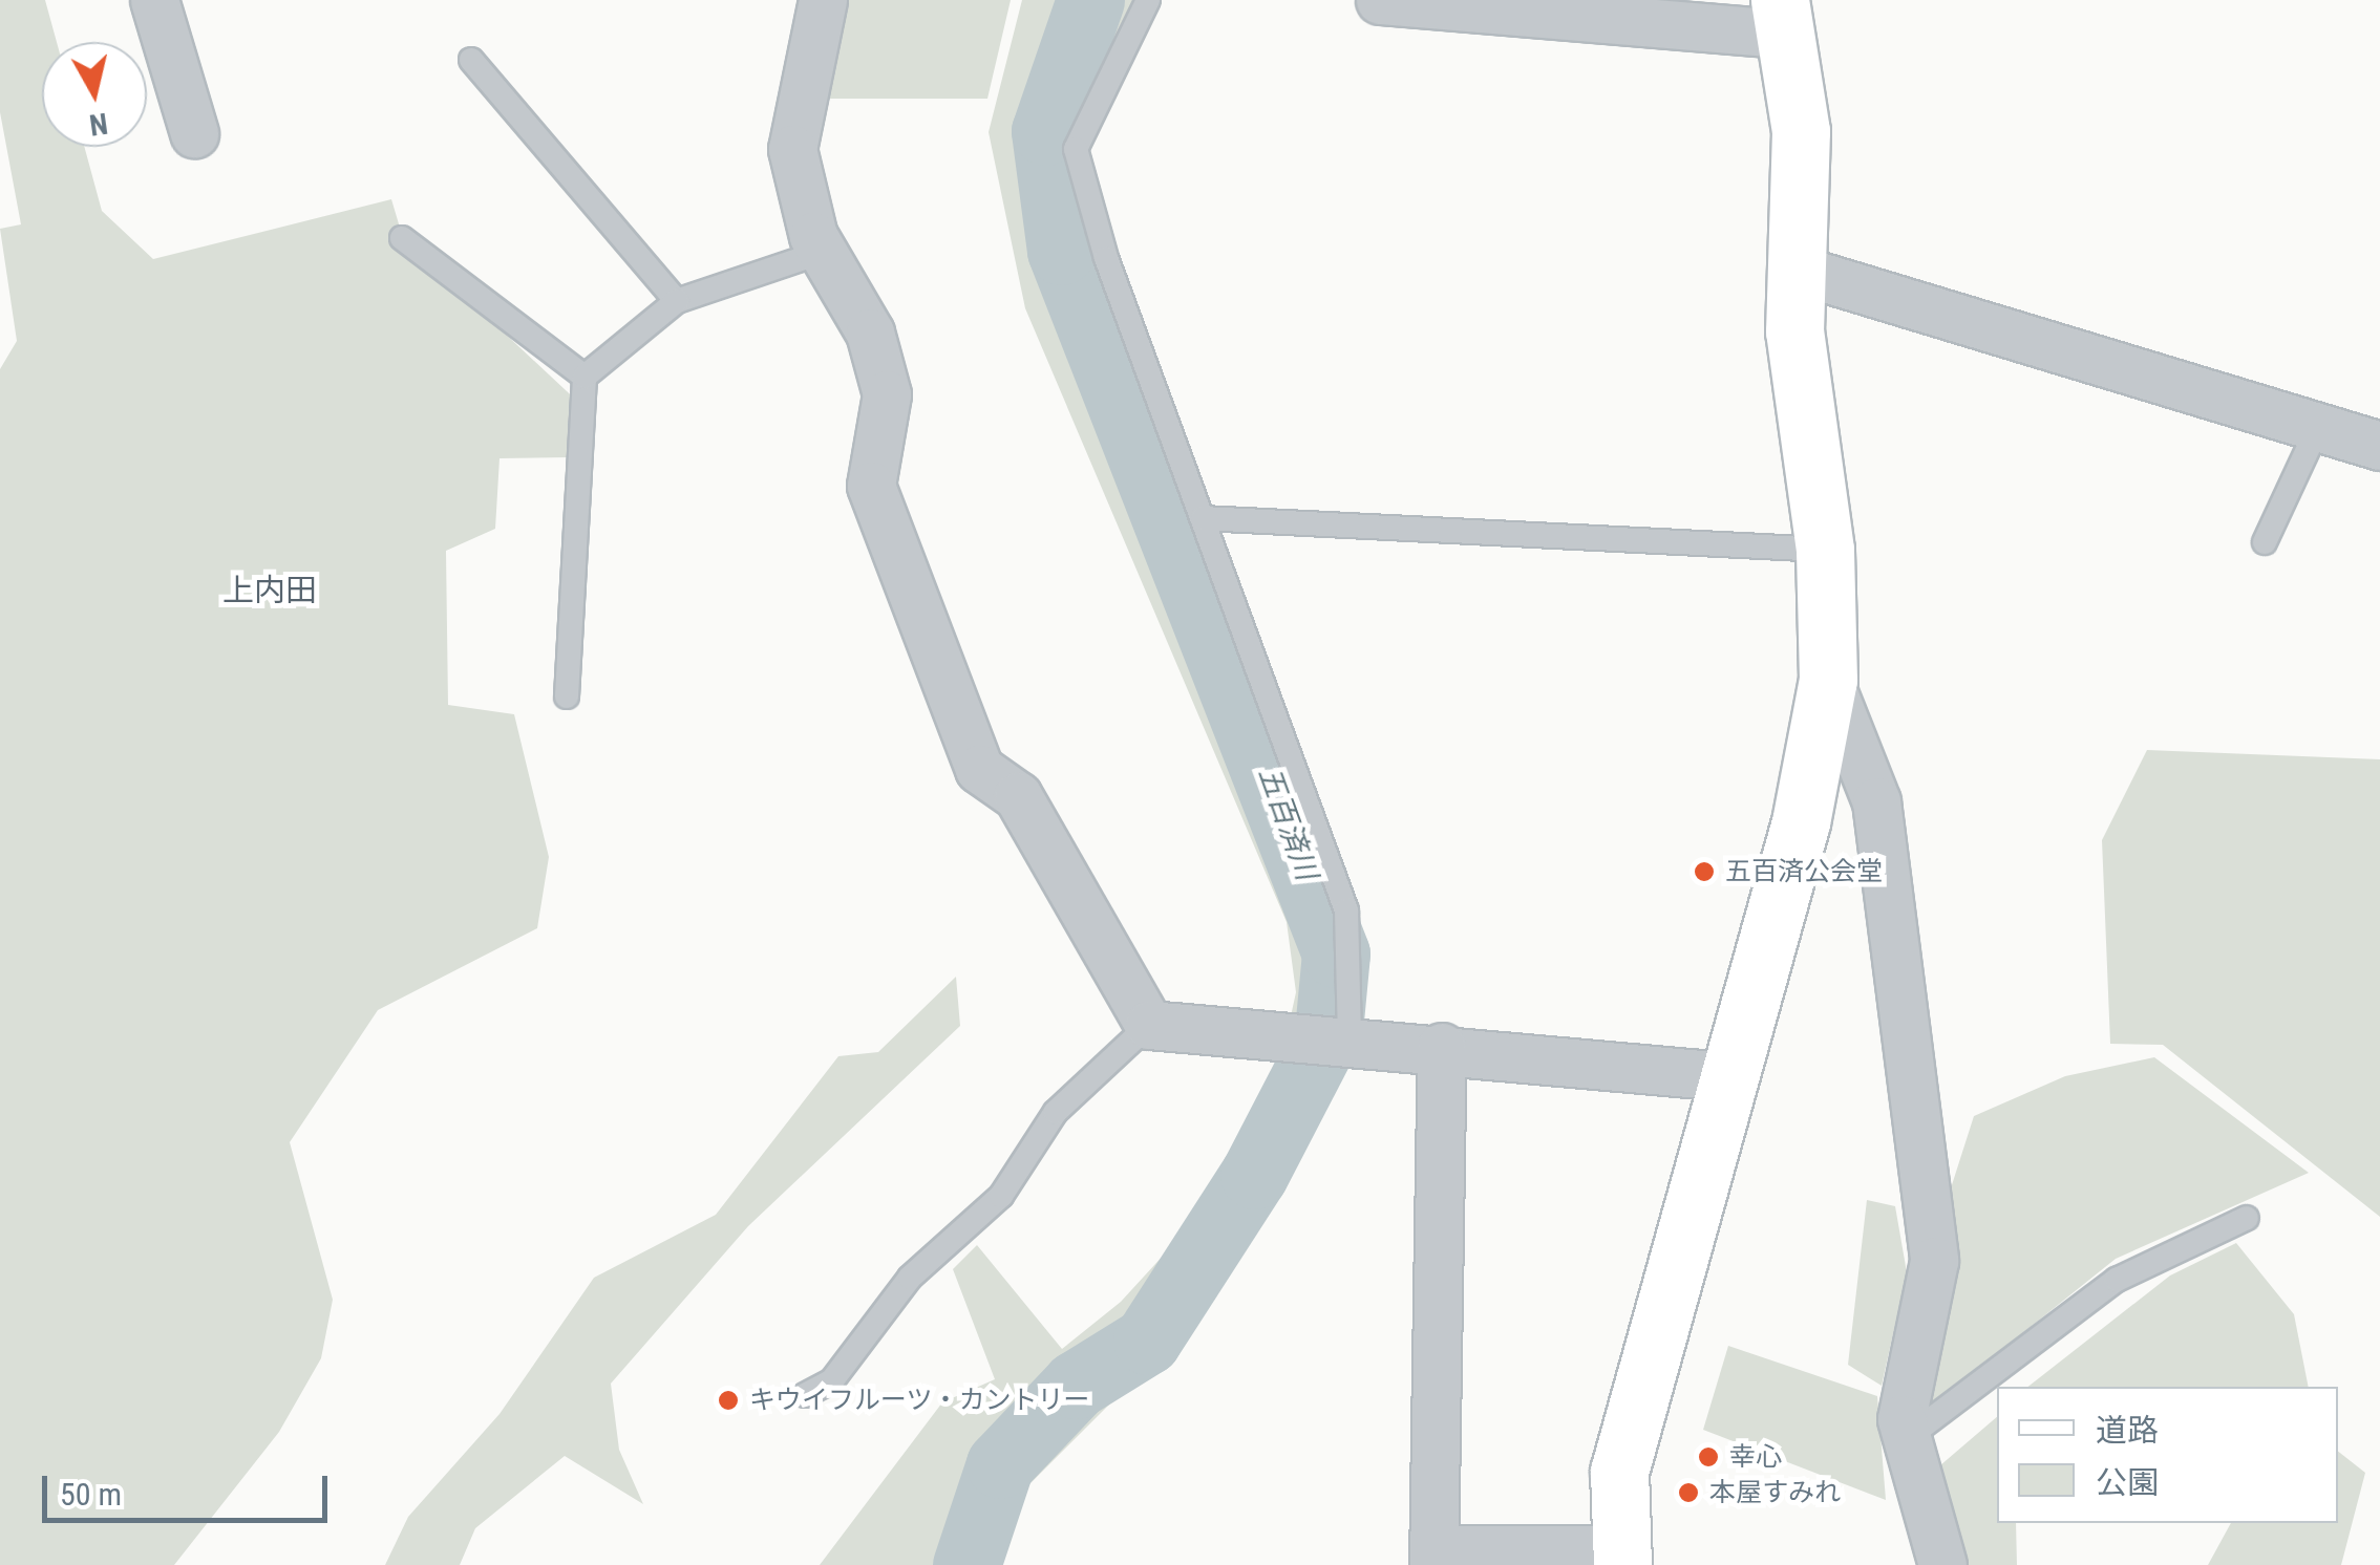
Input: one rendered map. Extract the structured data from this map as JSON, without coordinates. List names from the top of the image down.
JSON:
{
  "districts": ["上内田"],
  "water": ["五百済川"],
  "places": [
    "五百済公会堂",
    "キウイフルーツ・カントリー",
    "幸心",
    "本屋すみれ"
  ],
  "legend": ["道路", "公園"],
  "scale_bar": "50 m",
  "north": "bottom"
}
